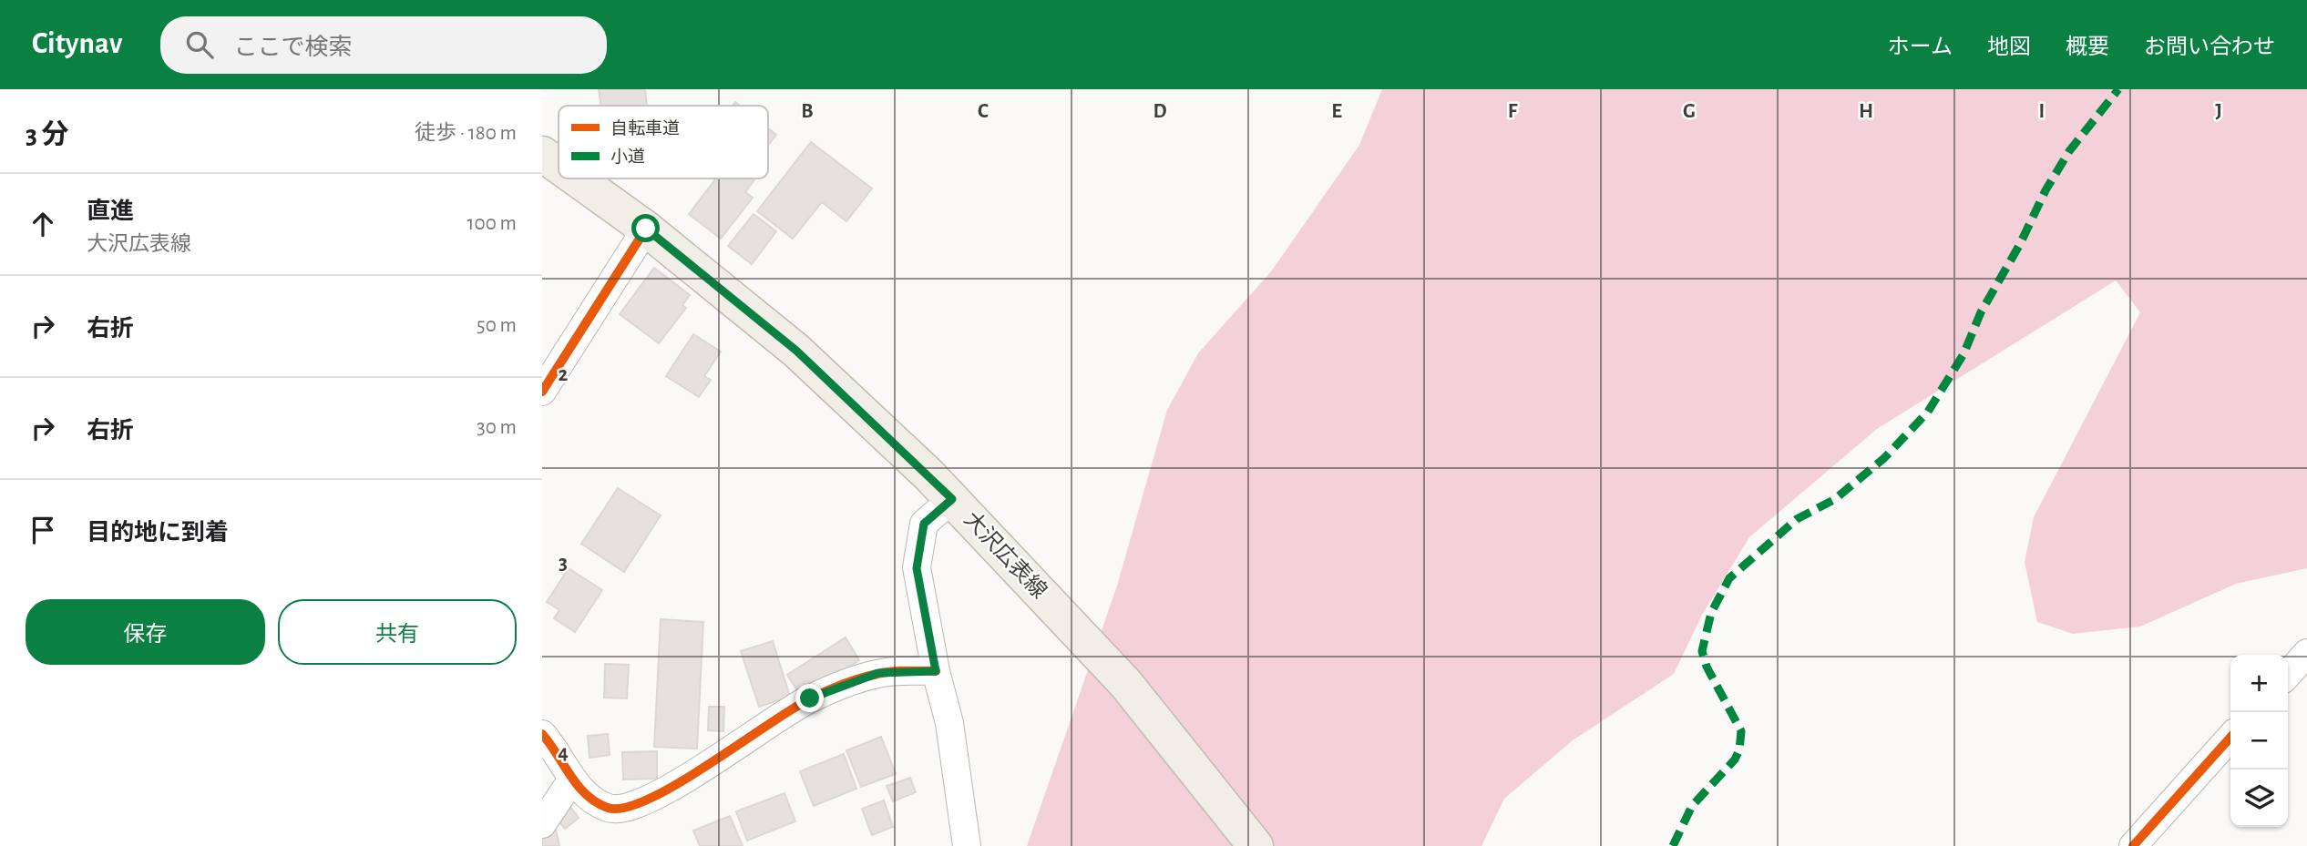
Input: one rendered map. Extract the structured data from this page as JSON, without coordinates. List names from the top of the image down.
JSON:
{
  "streets": {
    "main road": ["大沢広表線"]
  },
  "legend": ["自転車道", "小道"],
  "page": {
    "header": "Citynav",
    "search": "ここで検索",
    "nav": [
      "ホーム",
      "地図",
      "概要",
      "お問い合わせ"
    ],
    "heading": ["3 分", "徒歩 · 180 m"],
    "list": [
      ["直進", "大沢広表線", "100 m"],
      ["右折", "50 m"],
      ["右折", "30 m"],
      "目的地に到着"
    ],
    "buttons": ["保存", "共有"],
    "map_buttons": ["+", "−"]
  },
  "grid": {
    "columns": [
      "B",
      "C",
      "D",
      "E",
      "F",
      "G",
      "H",
      "I",
      "J"
    ],
    "rows": ["2", "3", "4"]
  }
}
